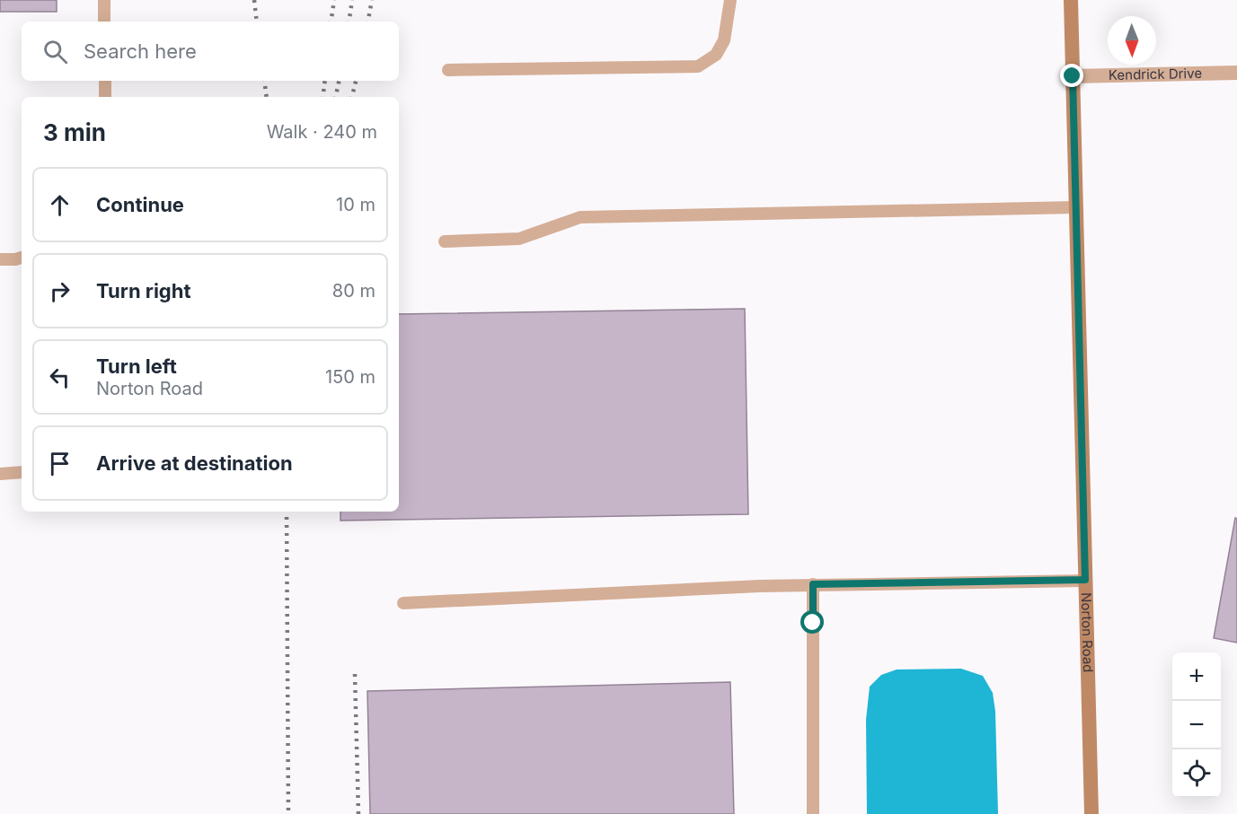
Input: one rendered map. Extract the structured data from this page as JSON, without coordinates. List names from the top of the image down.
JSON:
{
  "streets": {
    "main road": ["Norton Road"],
    "street": ["Kendrick Drive"]
  },
  "crossings": [
    ["Kendrick Drive", "Norton Road"]
  ],
  "north": "bottom",
  "page": {
    "search": "Search here",
    "heading": ["3 min", "Walk · 240 m"],
    "list": [
      ["Continue", "10 m"],
      ["Turn right", "80 m"],
      ["Turn left", "Norton Road", "150 m"],
      "Arrive at destination"
    ],
    "map_buttons": ["+", "−"]
  }
}
